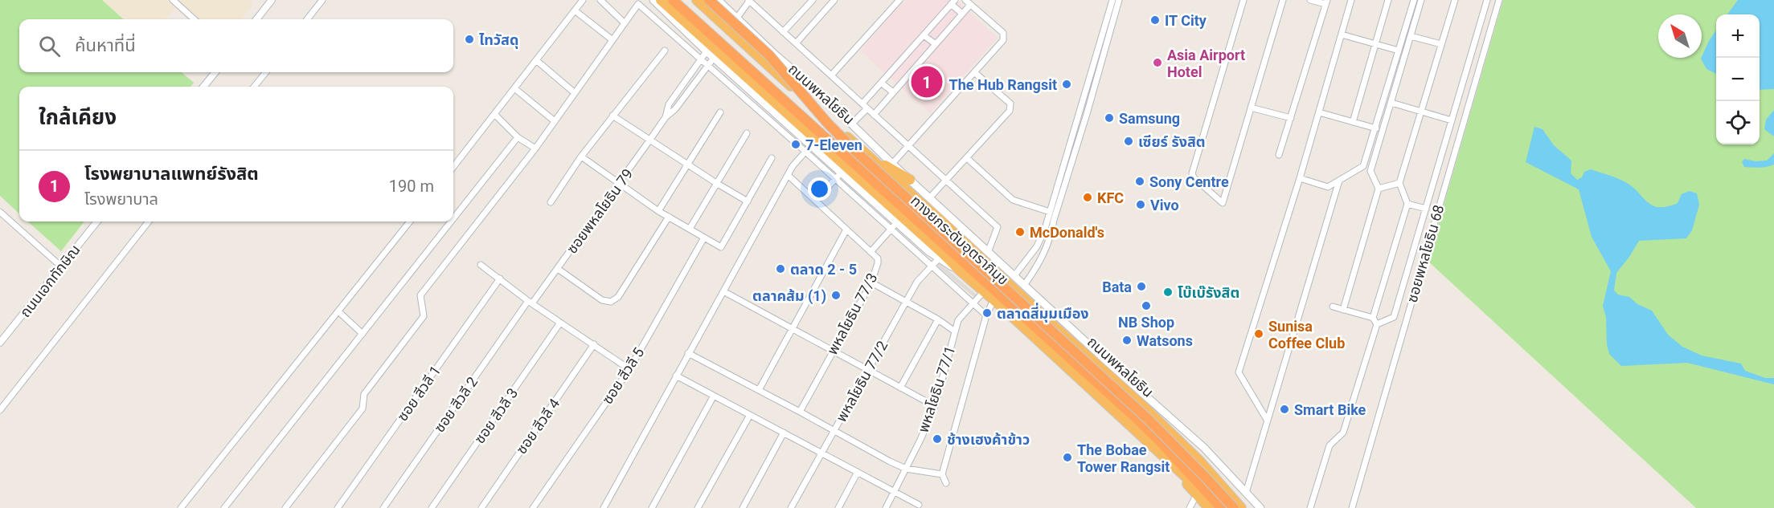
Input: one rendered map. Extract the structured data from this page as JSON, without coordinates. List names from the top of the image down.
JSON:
{
  "streets": {
    "highway": ["ถนนพหลโยธิน", "ทางยกระดับอุตราภิมุข"],
    "street": [
      "ซอยพหลโยธิน 79",
      "ซอยพหลโยธิน 68",
      "ถนนเอกทักษิณ",
      "พหลโยธิน 77/3",
      "ซอย สีวลี 5",
      "พหลโยธิน 77/2",
      "พหลโยธิน 77/1",
      "ซอย สีวลี 1",
      "ซอย สีวลี 2",
      "ซอย สีวลี 3",
      "ซอย สีวลี 4"
    ]
  },
  "crossings": [
    ["ซอยพหลโยธิน 79", "ซอย สีวลี 2"]
  ],
  "places": [
    "IT City",
    "ไทวัสดุ",
    "Asia Airport Hotel",
    "The Hub Rangsit",
    "Samsung",
    "เซียร์ รังสิต",
    "7-Eleven",
    "Sony Centre",
    "KFC",
    "Vivo",
    "McDonald's",
    "ตลาด 2 - 5",
    "Bata",
    "โบ๊เบ๊รังสิต",
    "ตลาคส้ม (1)",
    "NB Shop",
    "ตลาดสี่มุมเมือง",
    "Sunisa Coffee Club",
    "Watsons",
    "Smart Bike",
    "ช้างเฮงค้าข้าว",
    "The Bobae Tower Rangsit"
  ],
  "north": "top left",
  "page": {
    "map_buttons": ["+", "−"],
    "search": "ค้นหาที่นี่",
    "pins": "1",
    "heading": "ใกล้เคียง",
    "list": [
      {
        "mark": "1",
        "name": "โรงพยาบาลแพทย์รังสิต",
        "note": "โรงพยาบาล",
        "value": "190 m"
      }
    ]
  }
}
